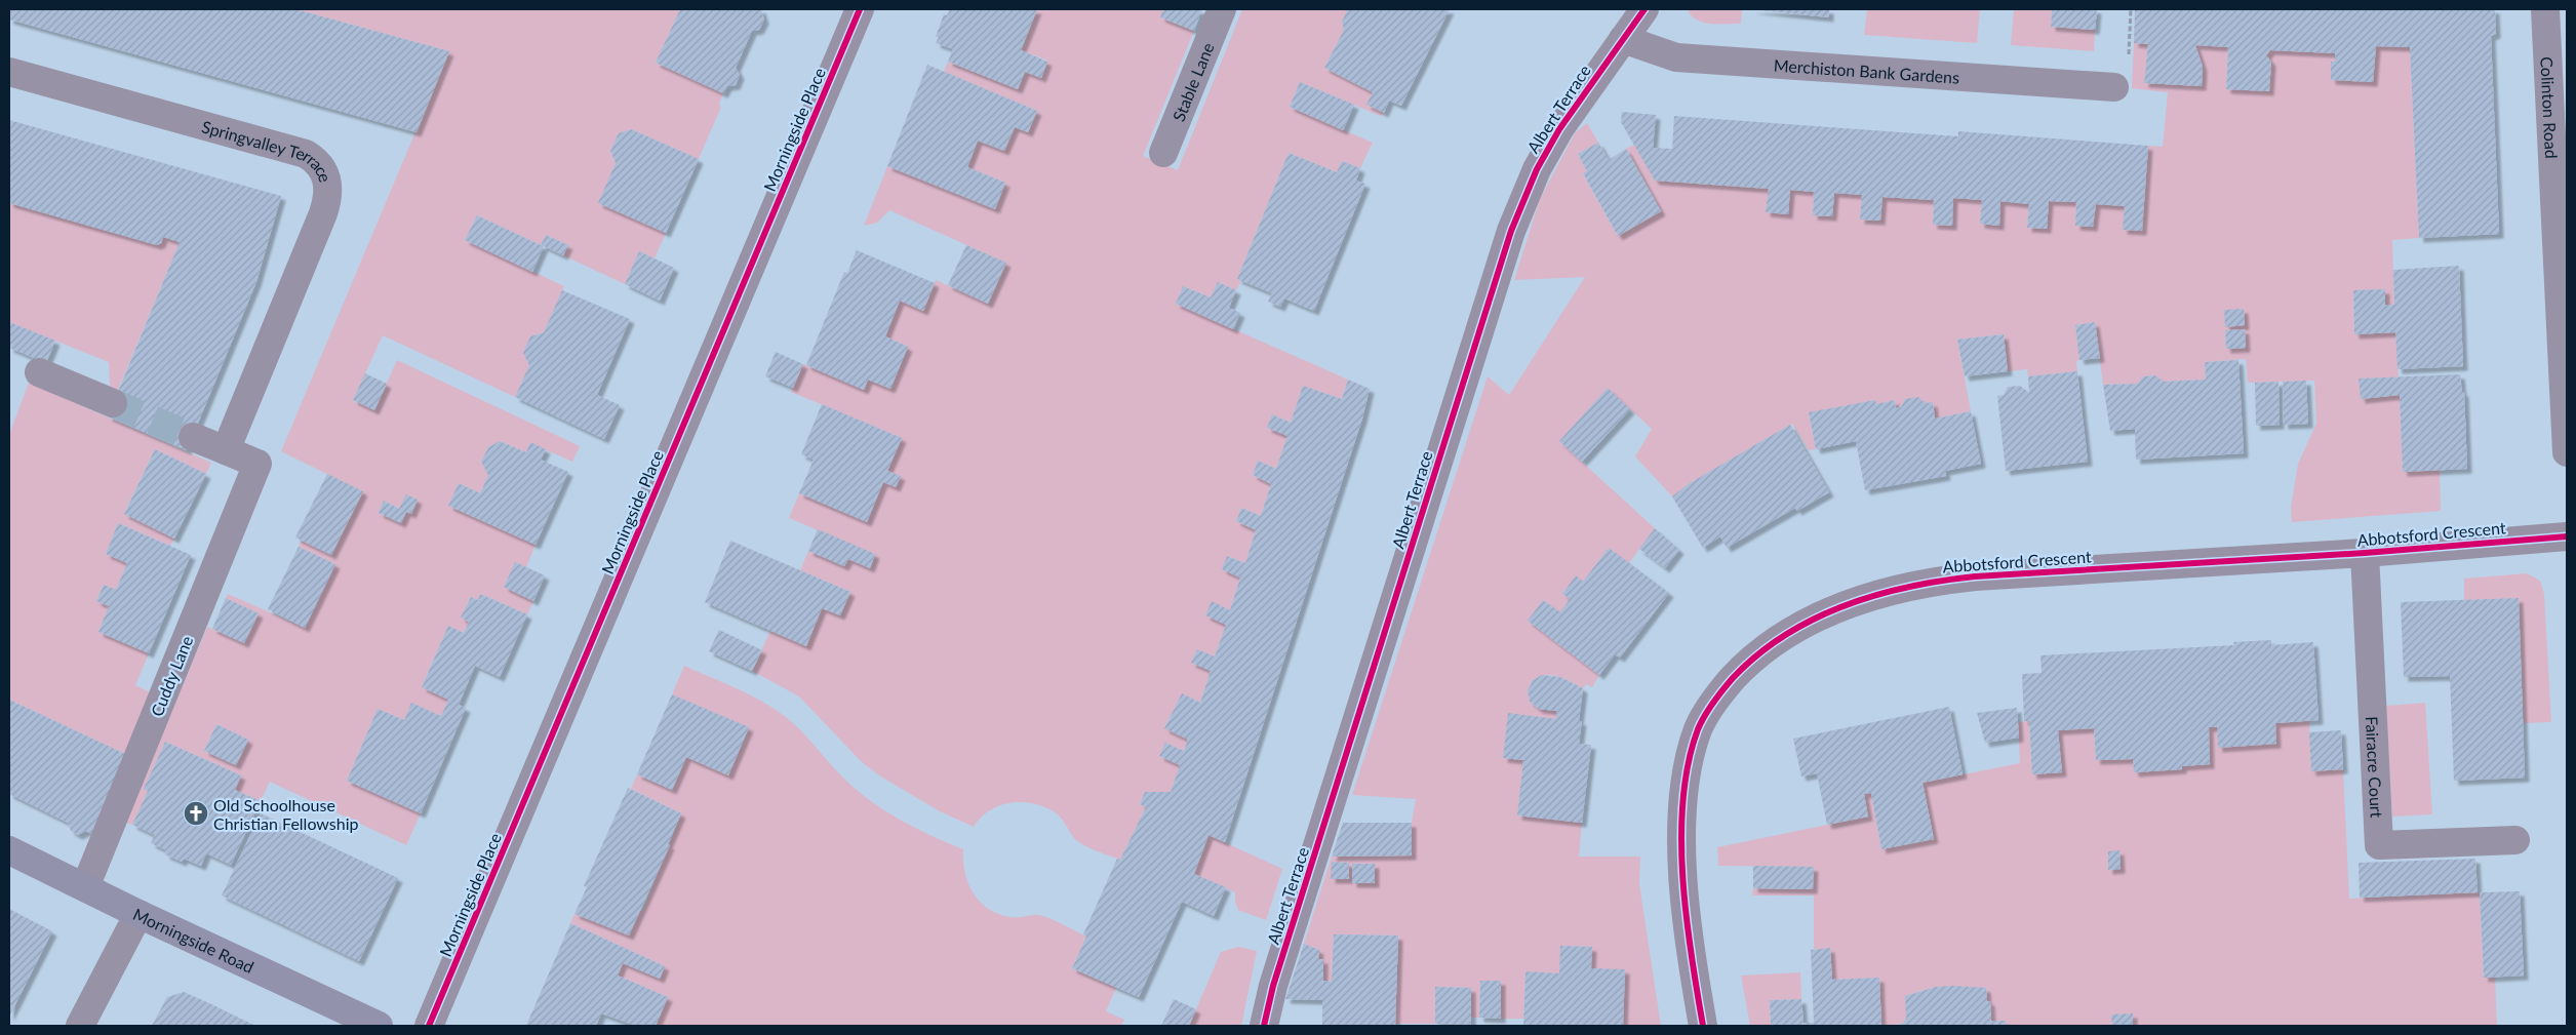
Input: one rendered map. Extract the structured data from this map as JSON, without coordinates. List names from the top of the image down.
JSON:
{
  "streets": {
    "main road": ["Morningside Road"],
    "street": [
      "Merchiston Bank Gardens",
      "Stable Lane",
      "Colinton Road",
      "Albert Terrace",
      "Morningside Place",
      "Springvalley Terrace",
      "Abbotsford Crescent",
      "Cuddy Lane",
      "Fairacre Court"
    ]
  },
  "crossings": [
    ["Merchiston Bank Gardens", "Albert Terrace"],
    ["Springvalley Terrace", "Cuddy Lane"],
    ["Abbotsford Crescent", "Fairacre Court"],
    ["Cuddy Lane", "Morningside Road"]
  ],
  "places": {
    "church": ["Old Schoolhouse Christian Fellowship"]
  }
}
